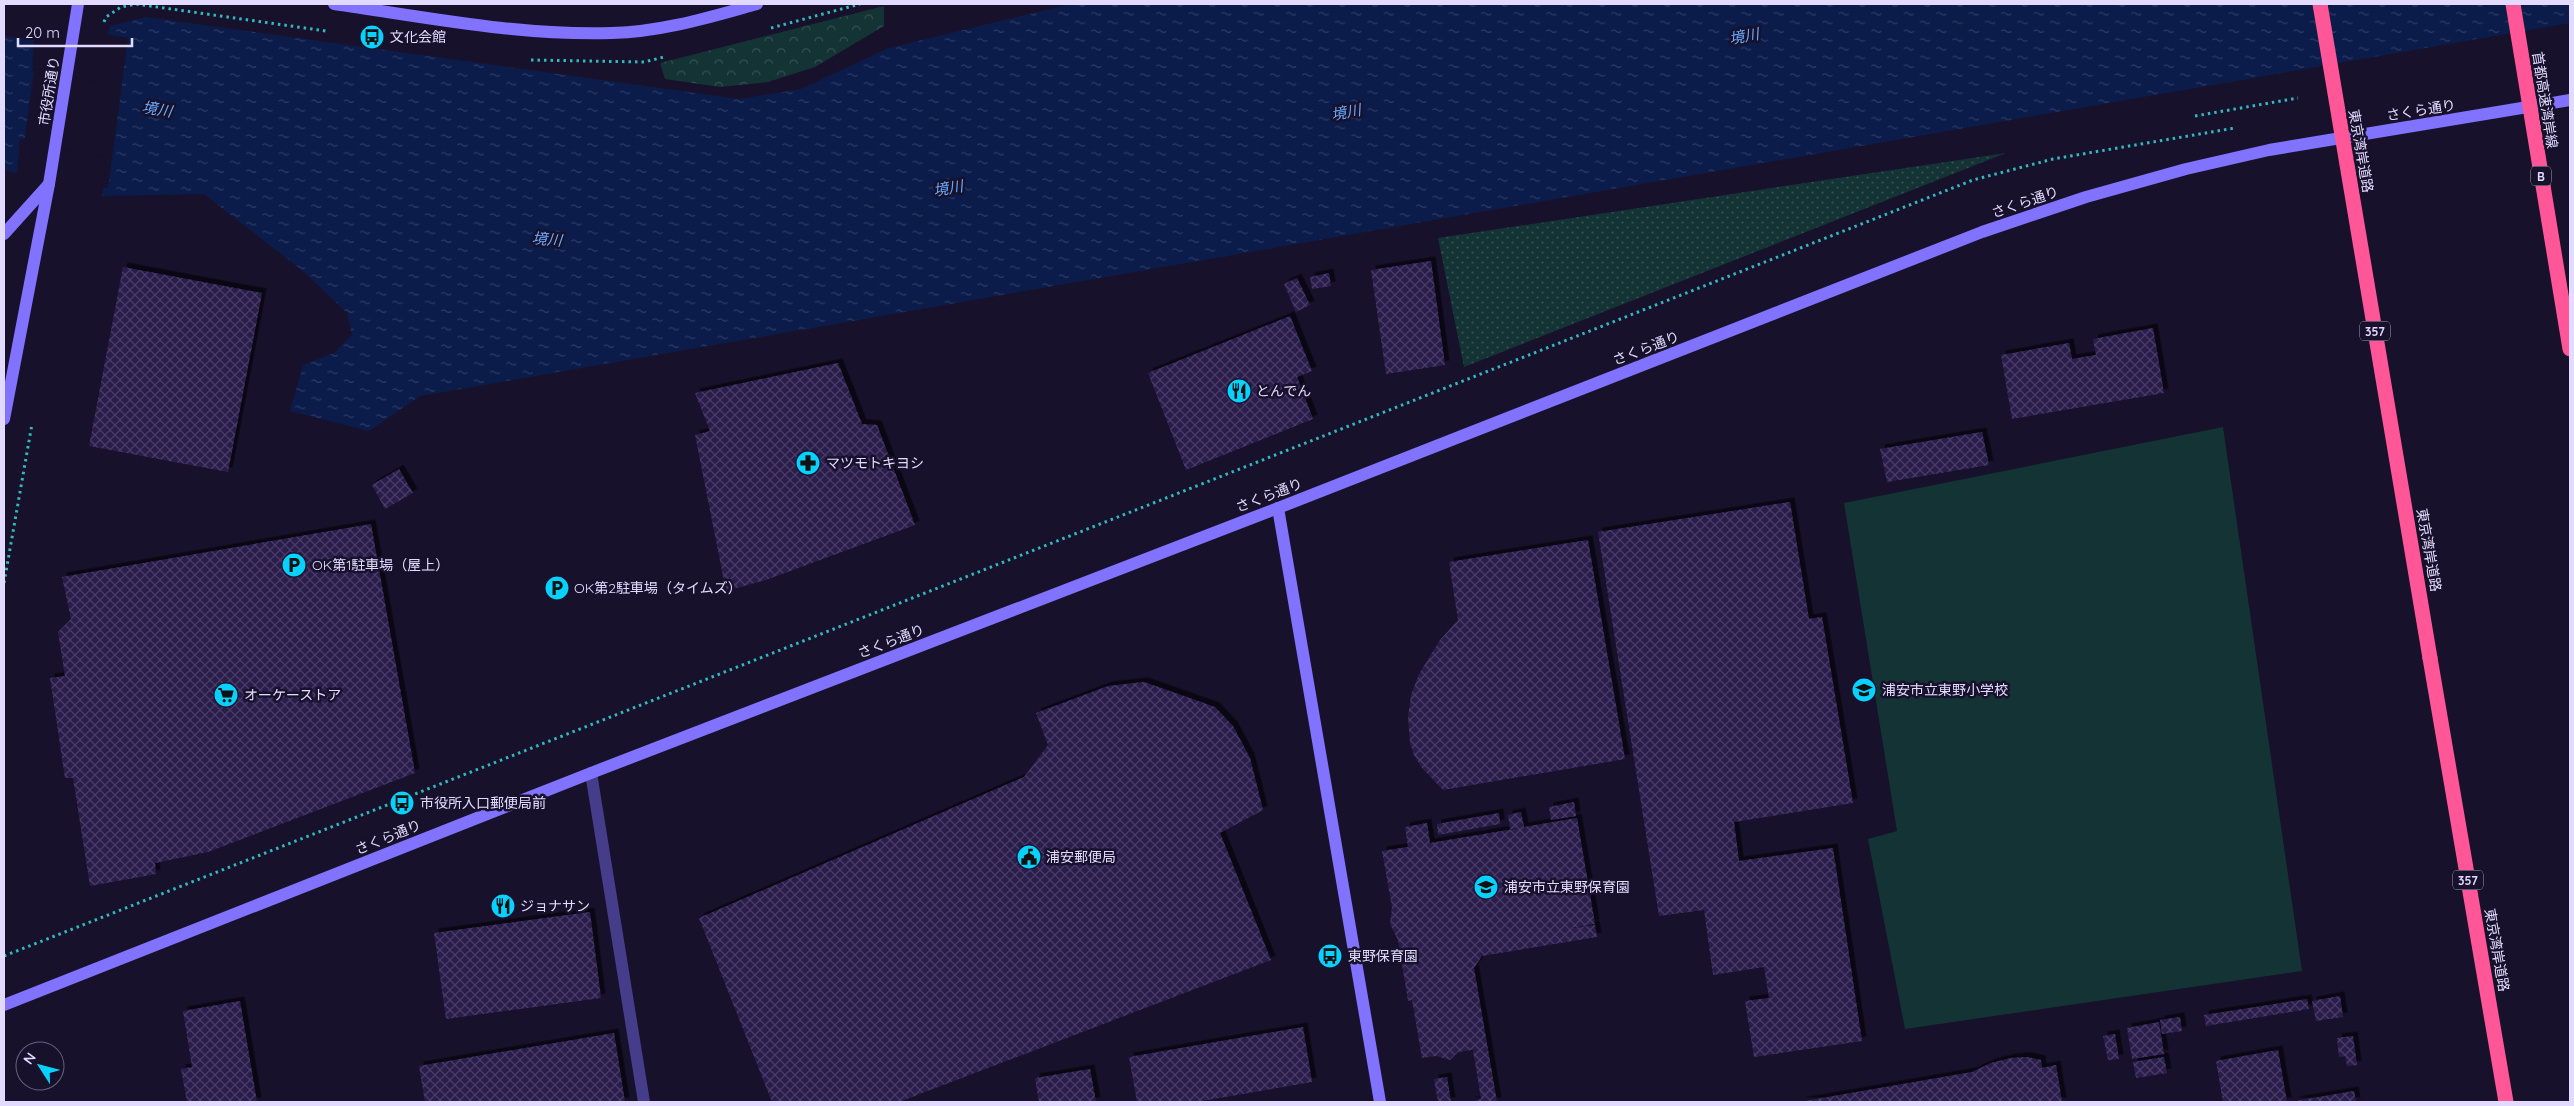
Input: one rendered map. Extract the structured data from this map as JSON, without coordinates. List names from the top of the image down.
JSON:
{
  "streets": {
    "highway": [
      "首都高速湾岸線",
      "東京湾岸道路",
      "B",
      "357"
    ],
    "street": ["市役所通り", "さくら通り"]
  },
  "water": ["境川"],
  "places": {
    "bus stop": ["文化会館", "市役所入口郵便局前", "東野保育園"],
    "restaurant": ["とんでん", "ジョナサン"],
    "pharmacy": ["マツモトキヨシ"],
    "parking": ["OK第1駐車場（屋上）", "OK第2駐車場（タイムズ）"],
    "school or university": ["浦安市立東野小学校", "浦安市立東野保育園"],
    "supermarket": ["オーケーストア"],
    "public building": ["浦安郵便局"]
  },
  "scale_bar": "20 m",
  "north": "top left"
}
